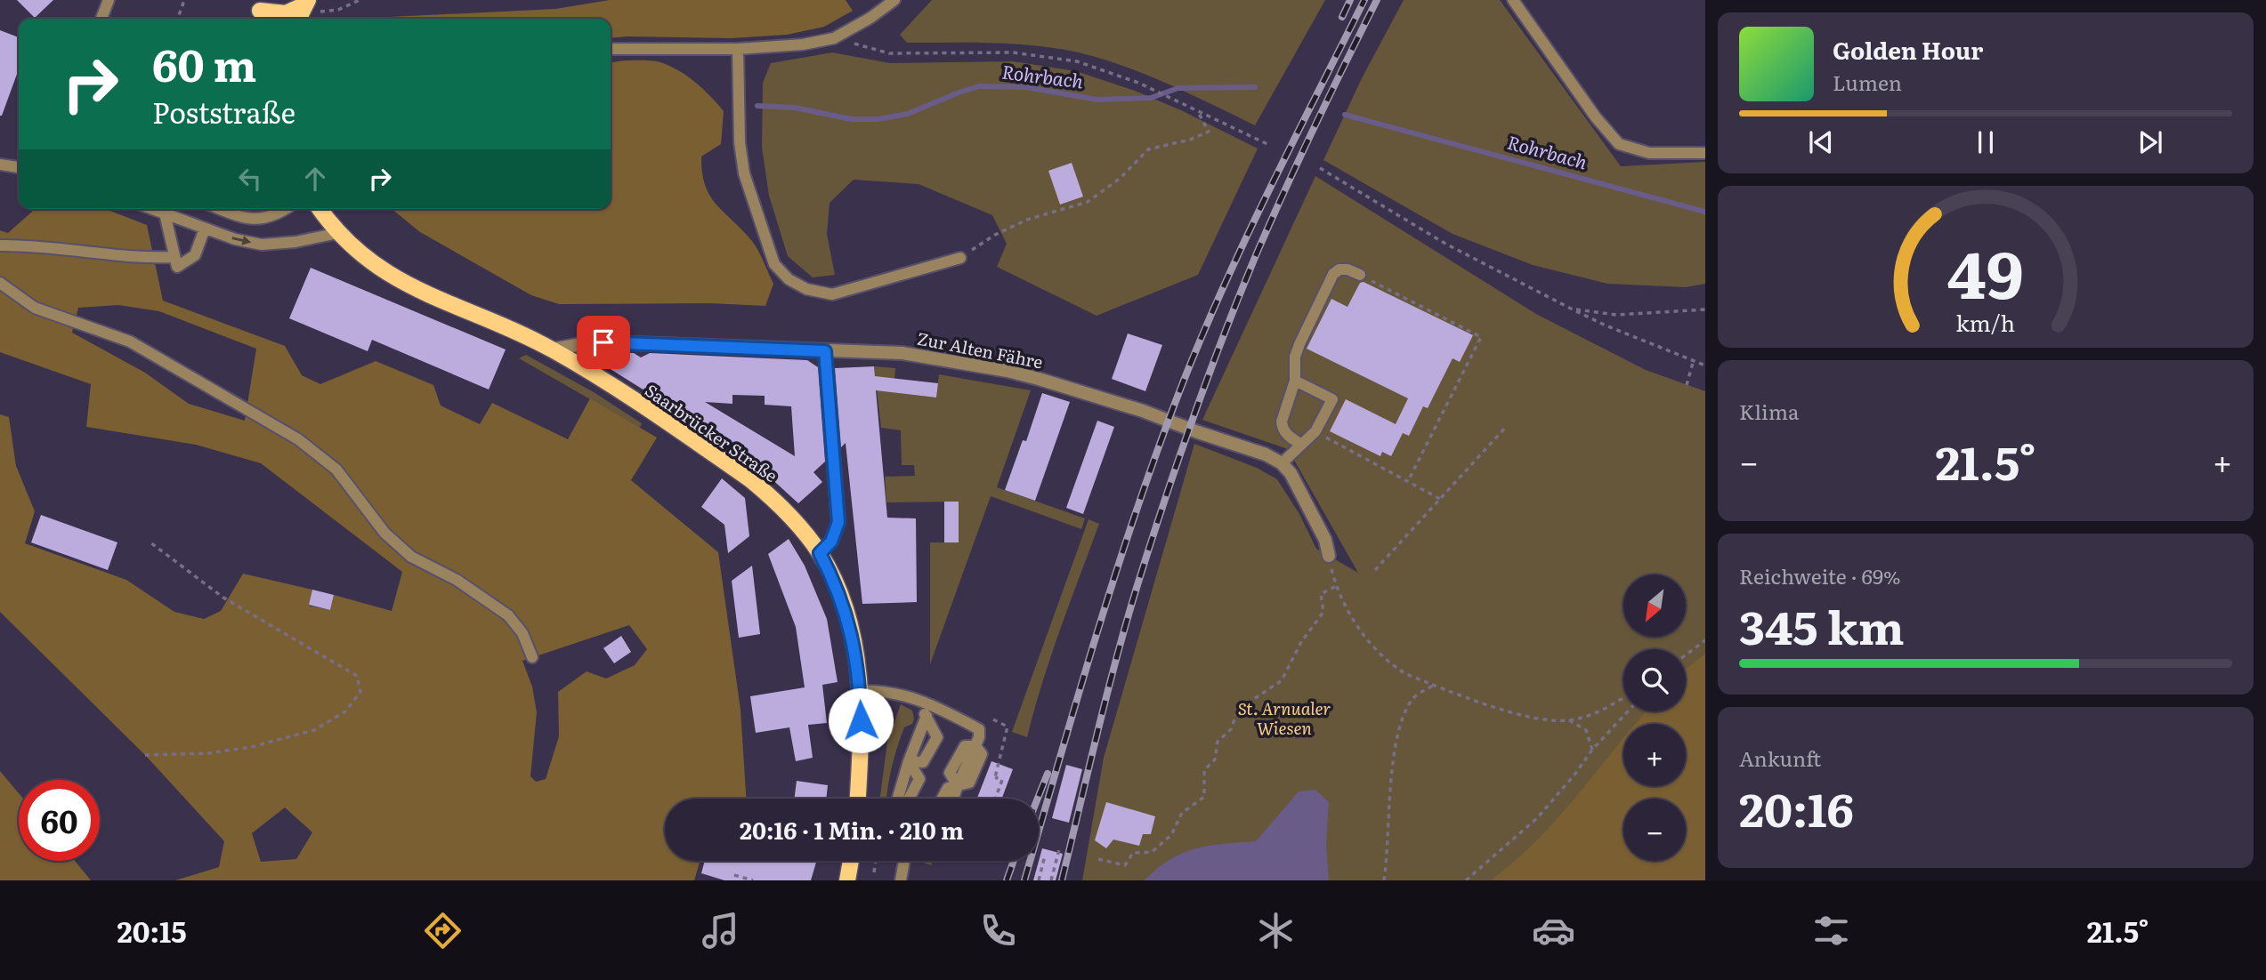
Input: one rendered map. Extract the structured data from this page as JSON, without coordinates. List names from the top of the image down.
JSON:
{
  "streets": {
    "main road": ["Saarbrücker Straße"],
    "street": ["Zur Alten Fähre"]
  },
  "crossings": [
    ["Zur Alten Fähre", "Saarbrücker Straße"]
  ],
  "water": ["Rohrbach"],
  "parks": ["St. Arnualer Wiesen"],
  "north": "bottom left",
  "page": {
    "turn": ["60 m", "Poststraße"],
    "song": ["Golden Hour", "Lumen"],
    "tile": [
      "Klima",
      ["Reichweite · 69%", "345 km"],
      ["Ankunft", "20:16"]
    ],
    "heat": ["−", "21.5°", "+"],
    "map_buttons": ["+", "−"],
    "limit": "60",
    "trip": "20:16 · 1 Min. · 210 m",
    "tabs": ["20:15", "21.5°"],
    "gauge": ["49", "km/h"]
  }
}
